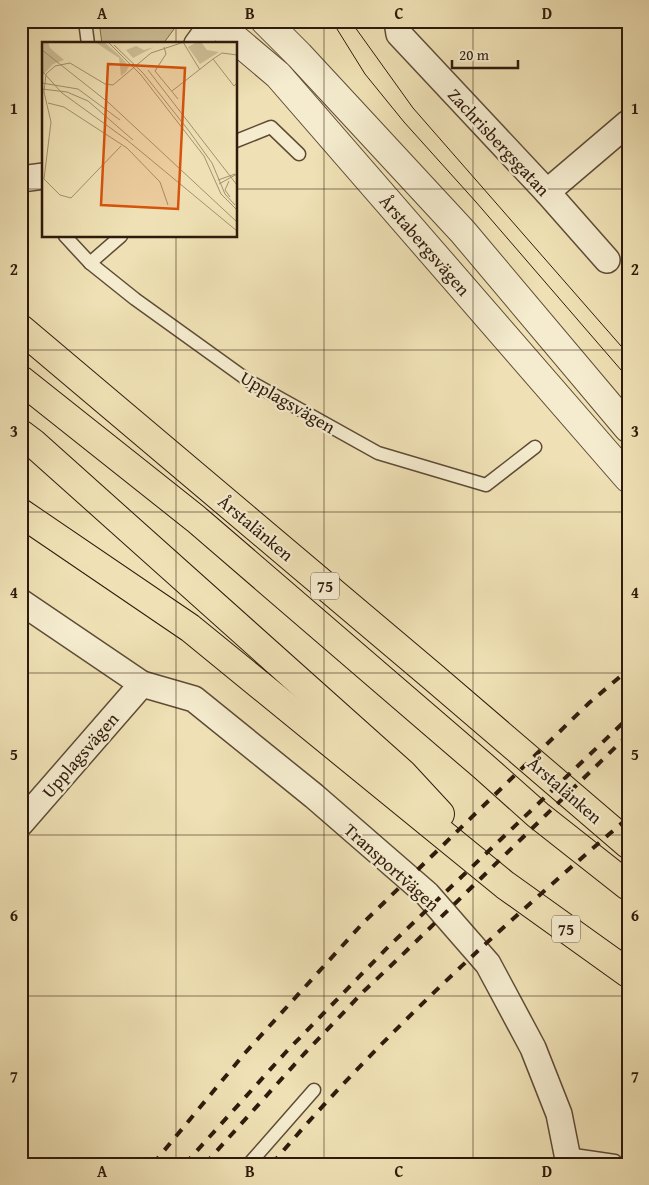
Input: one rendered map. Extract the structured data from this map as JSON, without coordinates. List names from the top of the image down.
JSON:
{
  "streets": {
    "highway": ["Årstalänken", "75"],
    "street": [
      "Zachrisbergsgatan",
      "Årstabergsvägen",
      "Upplagsvägen",
      "Transportvägen"
    ]
  },
  "crossings": [
    ["Upplagsvägen", "Transportvägen"]
  ],
  "scale_bar": "20 m",
  "grid": {
    "columns": [
      "A",
      "B",
      "C",
      "D"
    ],
    "rows": [
      "1",
      "2",
      "3",
      "4",
      "5",
      "6",
      "7"
    ]
  }
}
